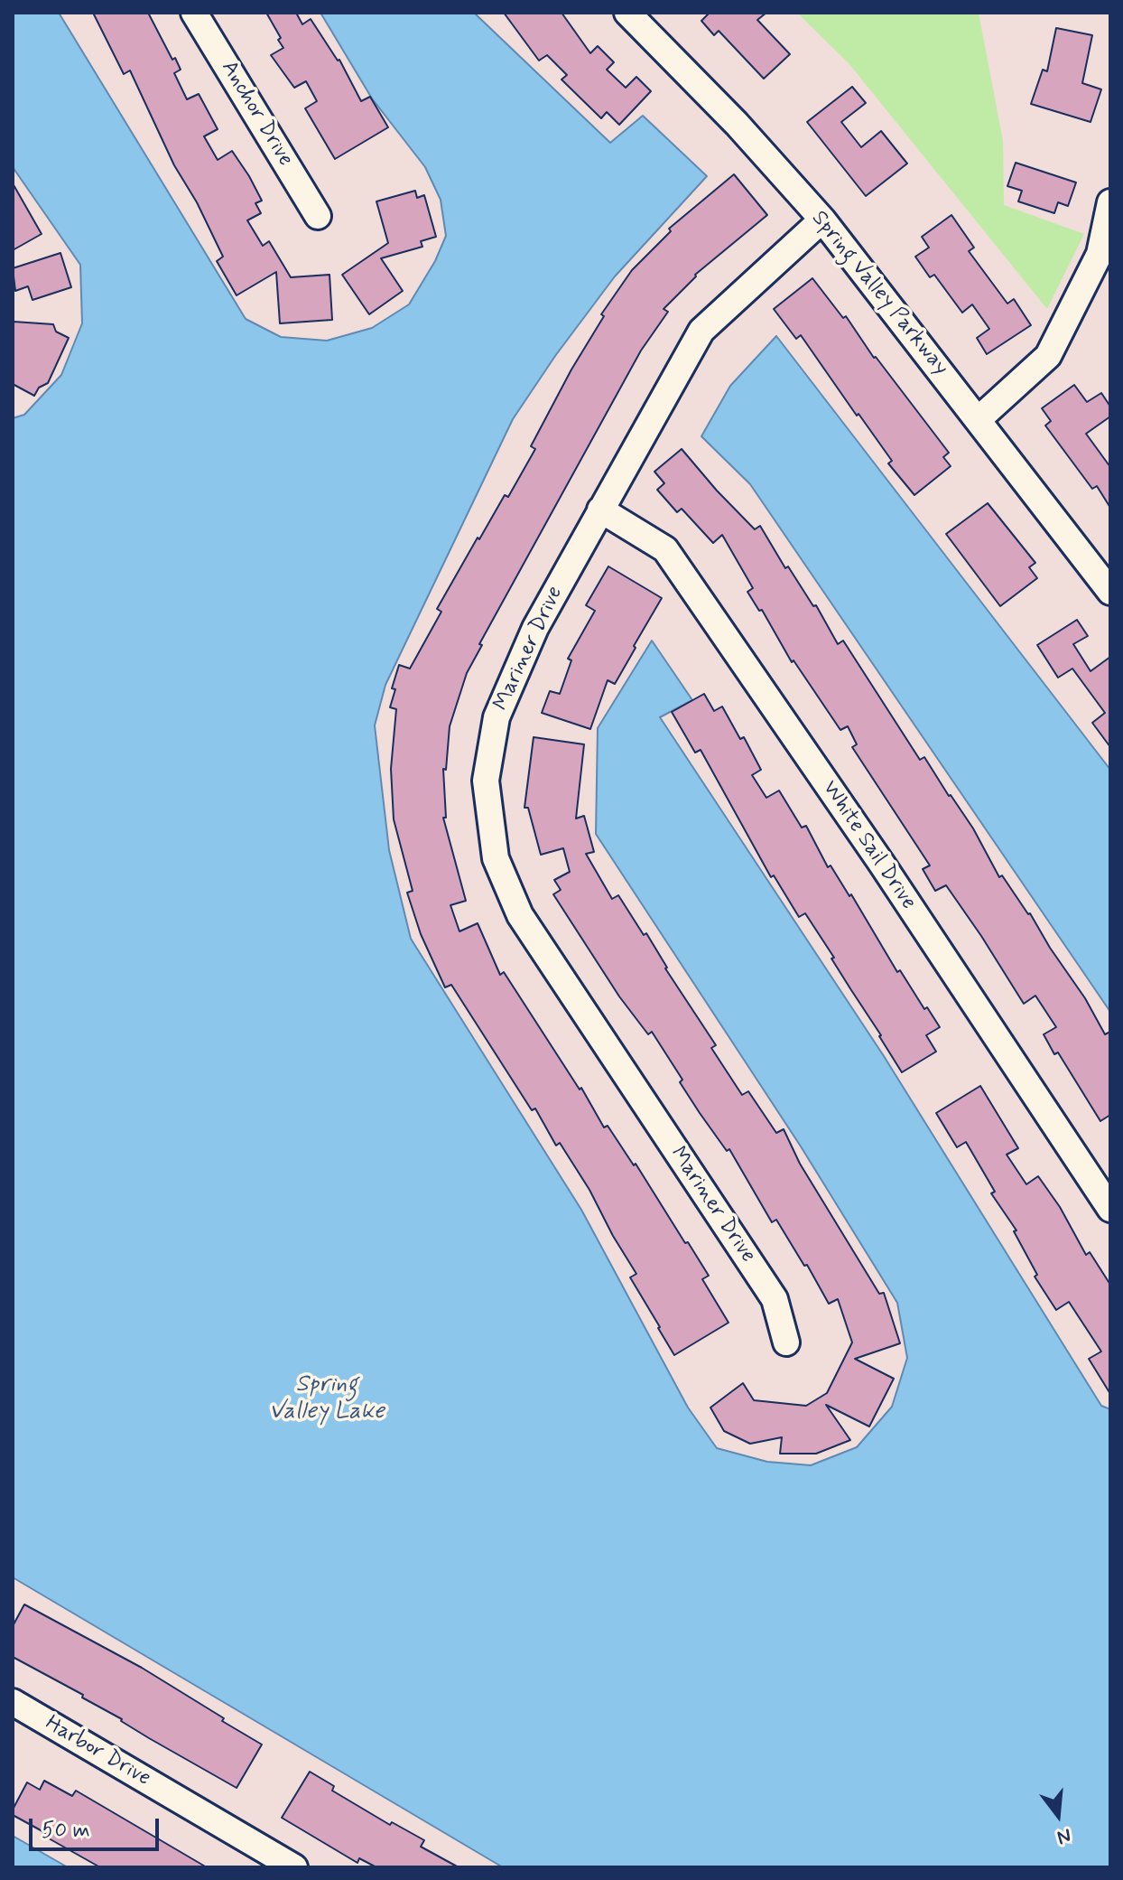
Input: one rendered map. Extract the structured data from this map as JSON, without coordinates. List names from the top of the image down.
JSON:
{
  "streets": {
    "street": [
      "Anchor Drive",
      "Spring Valley Parkway",
      "Mariner Drive",
      "White Sail Drive",
      "Harbor Drive"
    ]
  },
  "crossings": [
    ["Spring Valley Parkway", "Mariner Drive"],
    ["Mariner Drive", "White Sail Drive"]
  ],
  "water": ["Spring Valley Lake"],
  "scale_bar": "50 m",
  "north": "bottom"
}
